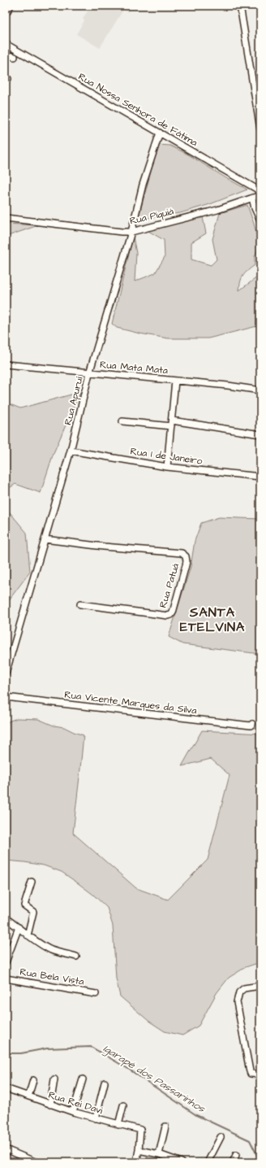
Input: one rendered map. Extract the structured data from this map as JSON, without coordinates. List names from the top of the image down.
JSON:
{
  "streets": {
    "street": [
      "Rua Nossa Senhora de Fátima",
      "Rua Piquiá",
      "Rua Mata Mata",
      "Rua Apuruí",
      "Rua 1 de Janeiro",
      "Rua Patuá",
      "Rua Vicente Marques da Silva",
      "Rua Bela Vista",
      "Rua Rei Davi"
    ]
  },
  "crossings": [
    ["Rua Nossa Senhora de Fátima", "Rua Apuruí"],
    ["Rua Piquiá", "Rua Apuruí"],
    ["Rua Mata Mata", "Rua Apuruí"],
    ["Rua Apuruí", "Rua 1 de Janeiro"],
    ["Rua Apuruí", "Rua Patuá"]
  ],
  "districts": ["SANTA ETELVINA"],
  "water": ["Igarapé dos Passarinhos"]
}
